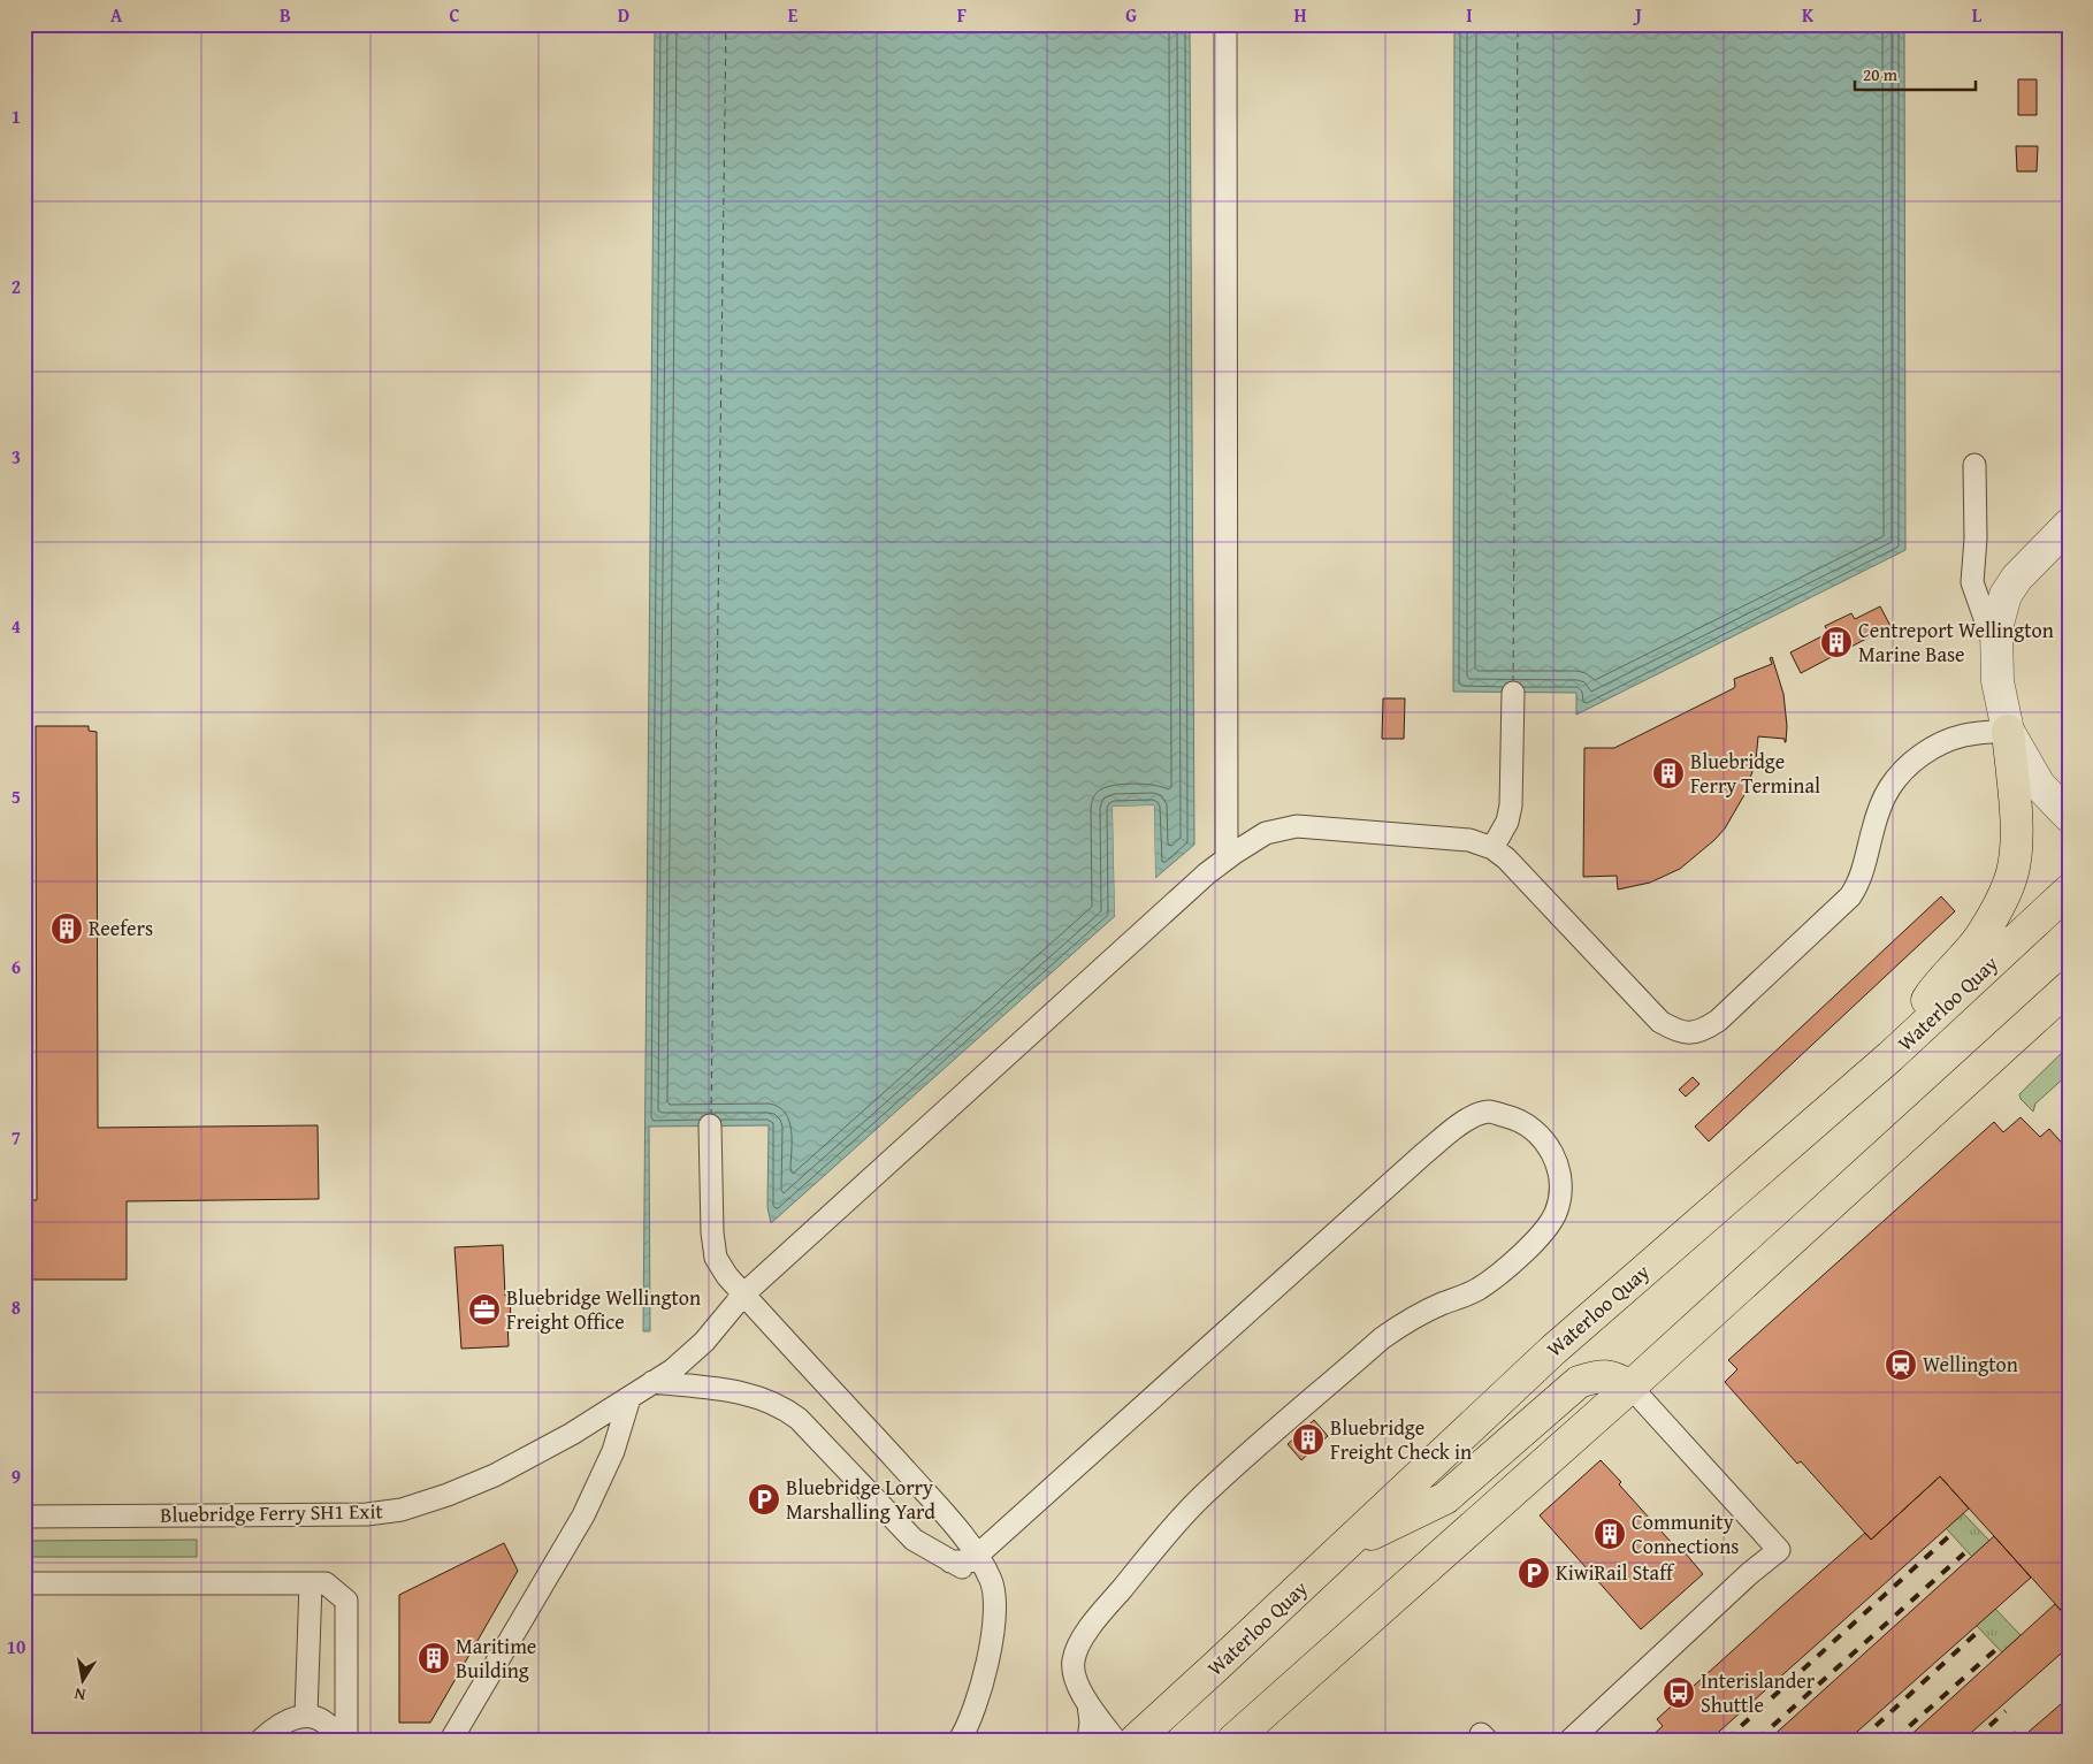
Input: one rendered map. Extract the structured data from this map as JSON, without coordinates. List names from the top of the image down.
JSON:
{
  "streets": {
    "main road": ["Waterloo Quay"],
    "lane": ["Bluebridge Ferry SH1 Exit"]
  },
  "places": {
    "building": [
      "Centreport Wellington Marine Base",
      "Bluebridge Ferry Terminal",
      "Reefers",
      "Bluebridge Freight Check in",
      "Community Connections",
      "Maritime Building"
    ],
    "office": ["Bluebridge Wellington Freight Office"],
    "station": ["Wellington"],
    "parking": ["Bluebridge Lorry Marshalling Yard", "KiwiRail Staff"],
    "bus stop": ["Interislander Shuttle"]
  },
  "scale_bar": "20 m",
  "north": "bottom",
  "grid": {
    "columns": [
      "A",
      "B",
      "C",
      "D",
      "E",
      "F",
      "G",
      "H",
      "I",
      "J",
      "K",
      "L"
    ],
    "rows": [
      "1",
      "2",
      "3",
      "4",
      "5",
      "6",
      "7",
      "8",
      "9",
      "10"
    ]
  }
}
